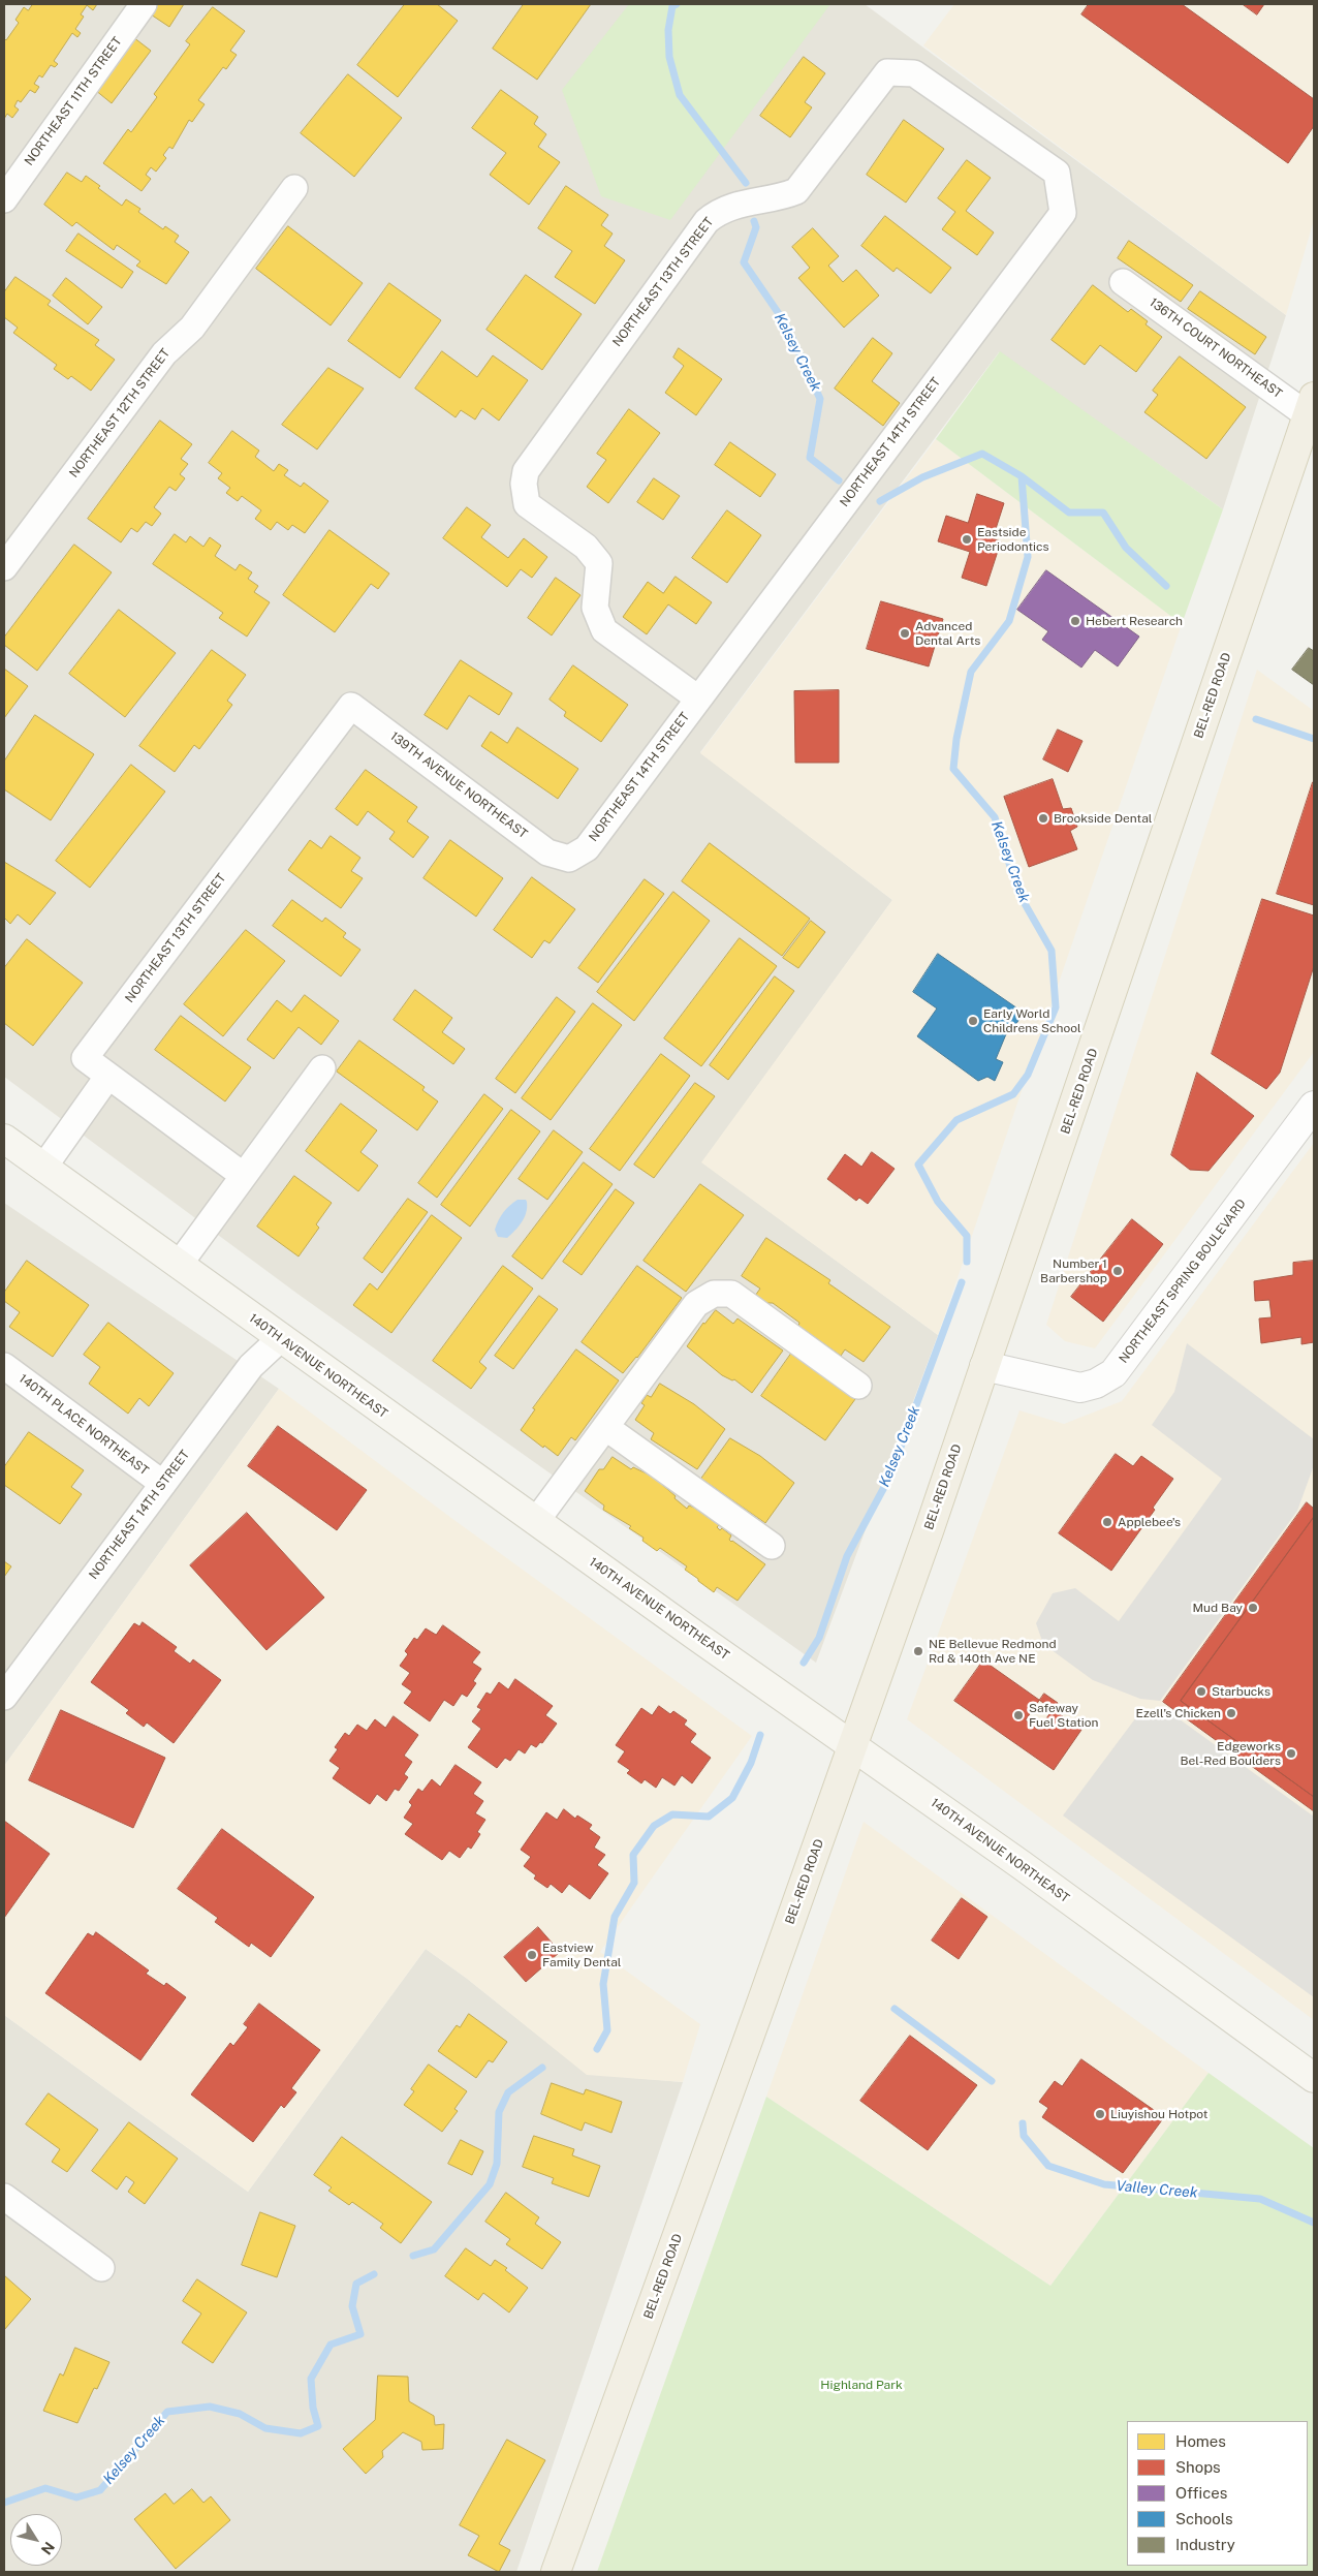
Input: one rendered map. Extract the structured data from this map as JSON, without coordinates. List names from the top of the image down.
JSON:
{
  "streets": {
    "main road": ["BEL-RED ROAD", "140TH AVENUE NORTHEAST"],
    "street": [
      "NORTHEAST 11TH STREET",
      "NORTHEAST 13TH STREET",
      "136TH COURT NORTHEAST",
      "NORTHEAST 12TH STREET",
      "NORTHEAST 14TH STREET",
      "139TH AVENUE NORTHEAST",
      "NORTHEAST SPRING BOULEVARD",
      "140TH PLACE NORTHEAST"
    ]
  },
  "crossings": [
    ["NORTHEAST 13TH STREET", "NORTHEAST 14TH STREET"],
    ["NORTHEAST 13TH STREET", "139TH AVENUE NORTHEAST"],
    ["136TH COURT NORTHEAST", "BEL-RED ROAD"],
    ["NORTHEAST 14TH STREET", "139TH AVENUE NORTHEAST"],
    ["NORTHEAST 14TH STREET", "140TH AVENUE NORTHEAST"],
    ["NORTHEAST 14TH STREET", "140TH PLACE NORTHEAST"],
    ["BEL-RED ROAD", "NORTHEAST SPRING BOULEVARD"],
    ["BEL-RED ROAD", "140TH AVENUE NORTHEAST"]
  ],
  "water": ["Kelsey Creek", "Valley Creek"],
  "parks": ["Highland Park"],
  "places": [
    "Eastside Periodontics",
    "Hebert Research",
    "Advanced Dental Arts",
    "Brookside Dental",
    "Early World Childrens School",
    "Number 1 Barbershop",
    "Applebee's",
    "Mud Bay",
    "NE Bellevue Redmond Rd & 140th Ave NE",
    "Starbucks",
    "Ezell's Chicken",
    "Safeway Fuel Station",
    "Edgeworks Bel-Red Boulders",
    "Eastview Family Dental",
    "Liuyishou Hotpot"
  ],
  "legend": [
    "Homes",
    "Shops",
    "Offices",
    "Schools",
    "Industry"
  ],
  "north": "bottom right"
}
